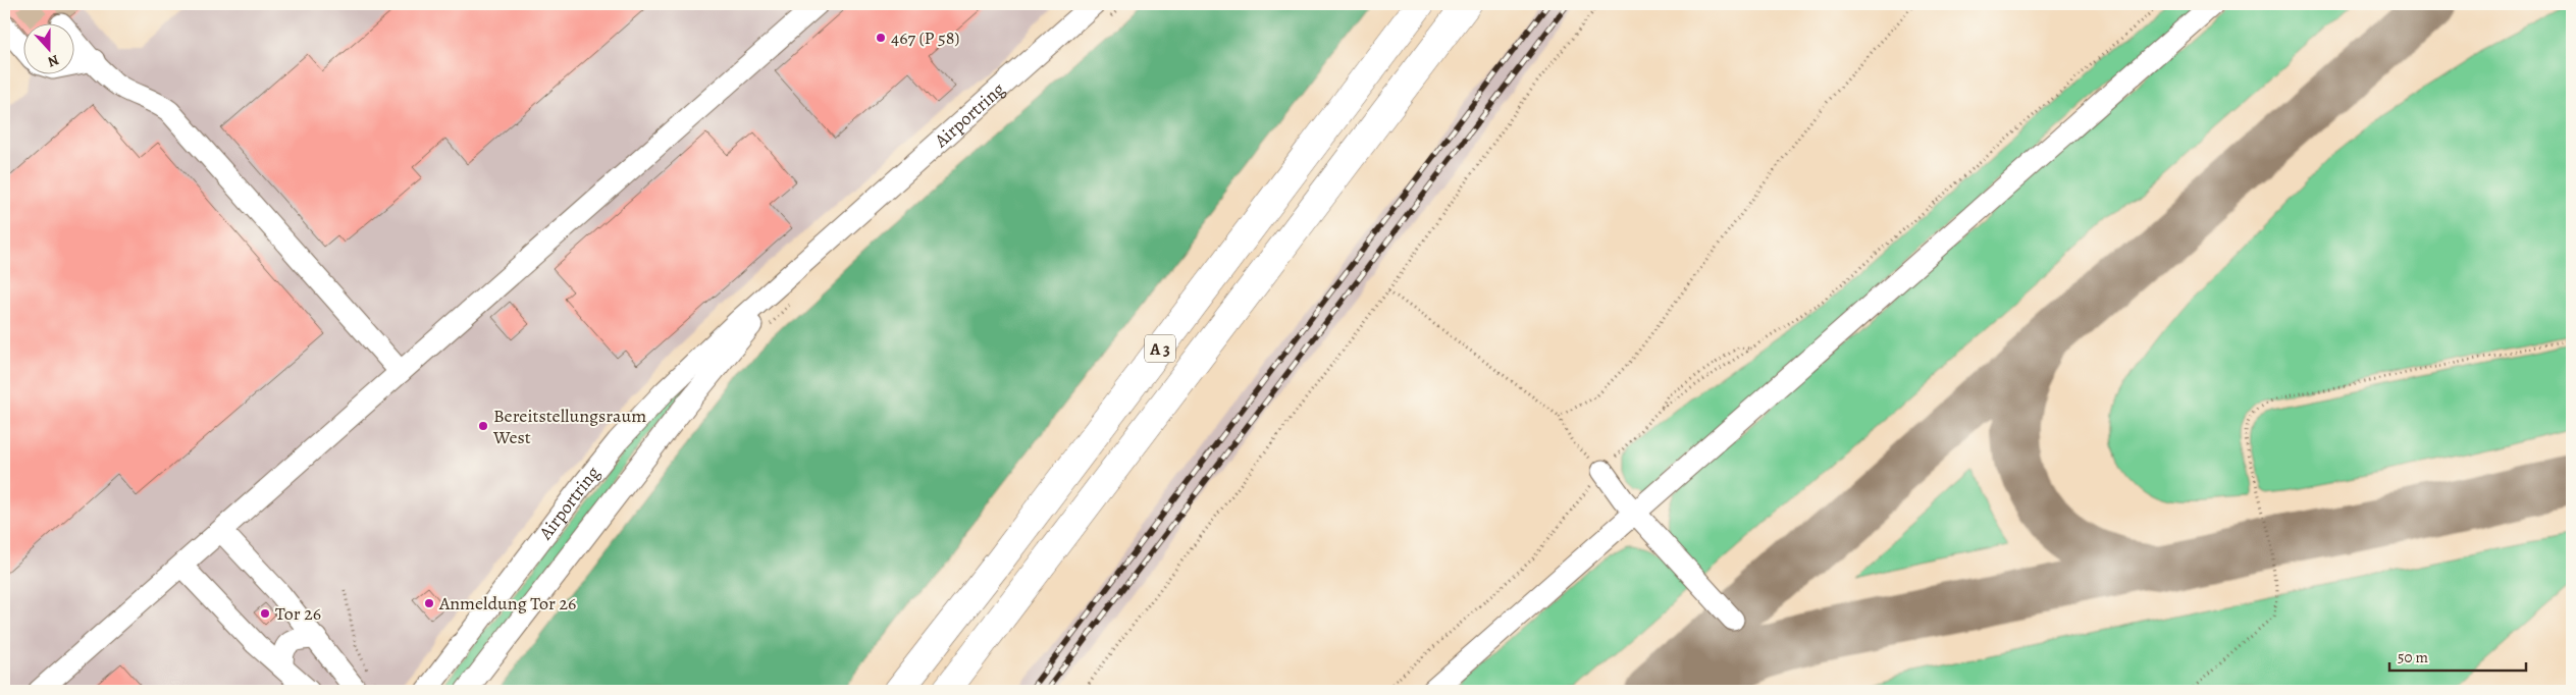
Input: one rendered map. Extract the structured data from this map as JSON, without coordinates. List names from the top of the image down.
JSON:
{
  "streets": {
    "highway": ["A 3"],
    "street": ["Airportring"]
  },
  "places": [
    "467 (P 58)",
    "Bereitstellungsraum West",
    "Anmeldung Tor 26",
    "Tor 26"
  ],
  "scale_bar": "50 m",
  "north": "bottom"
}
